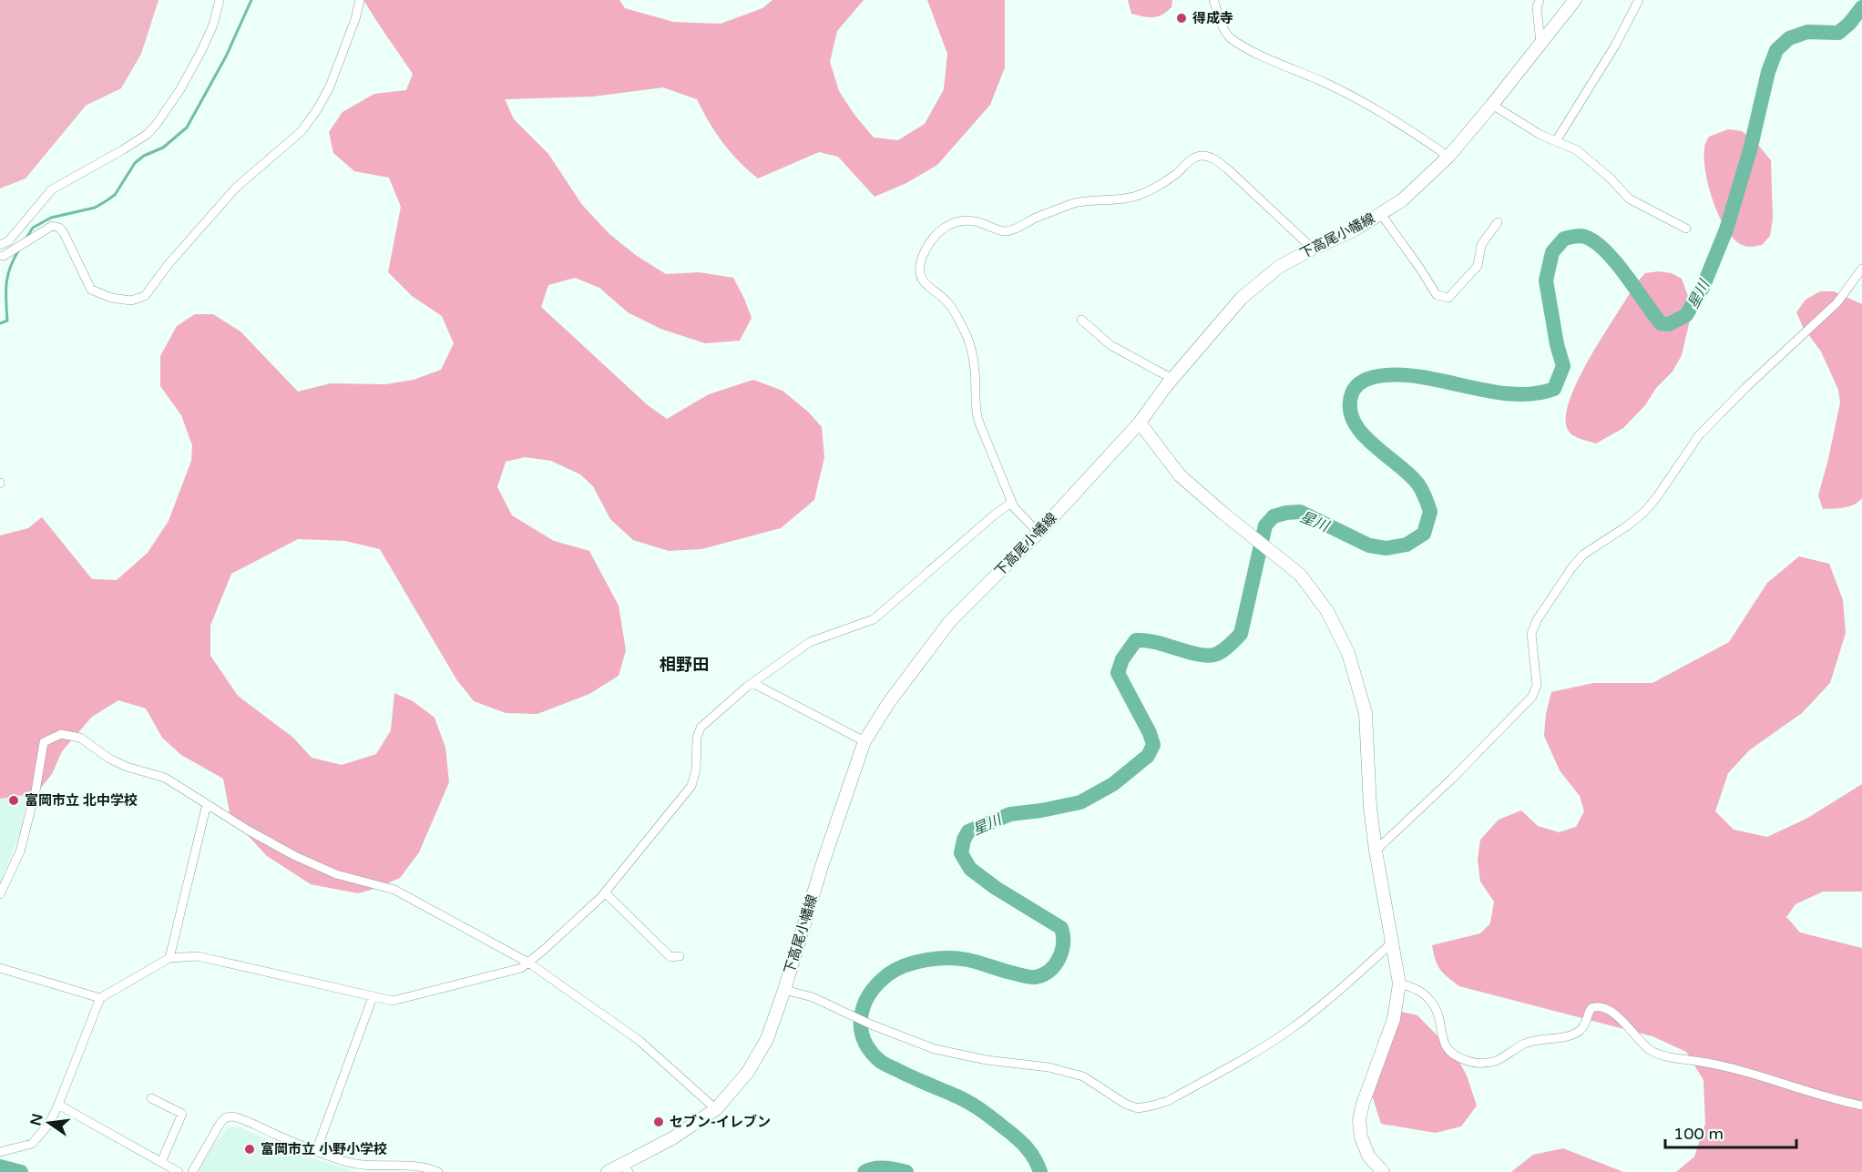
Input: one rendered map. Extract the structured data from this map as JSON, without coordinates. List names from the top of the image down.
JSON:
{
  "streets": {
    "main road": ["下高尾小幡線"]
  },
  "districts": ["相野田"],
  "water": ["星川"],
  "places": [
    "得成寺",
    "富岡市立 北中学校",
    "セブン-イレブン",
    "富岡市立 小野小学校"
  ],
  "scale_bar": "100 m",
  "north": "left"
}
